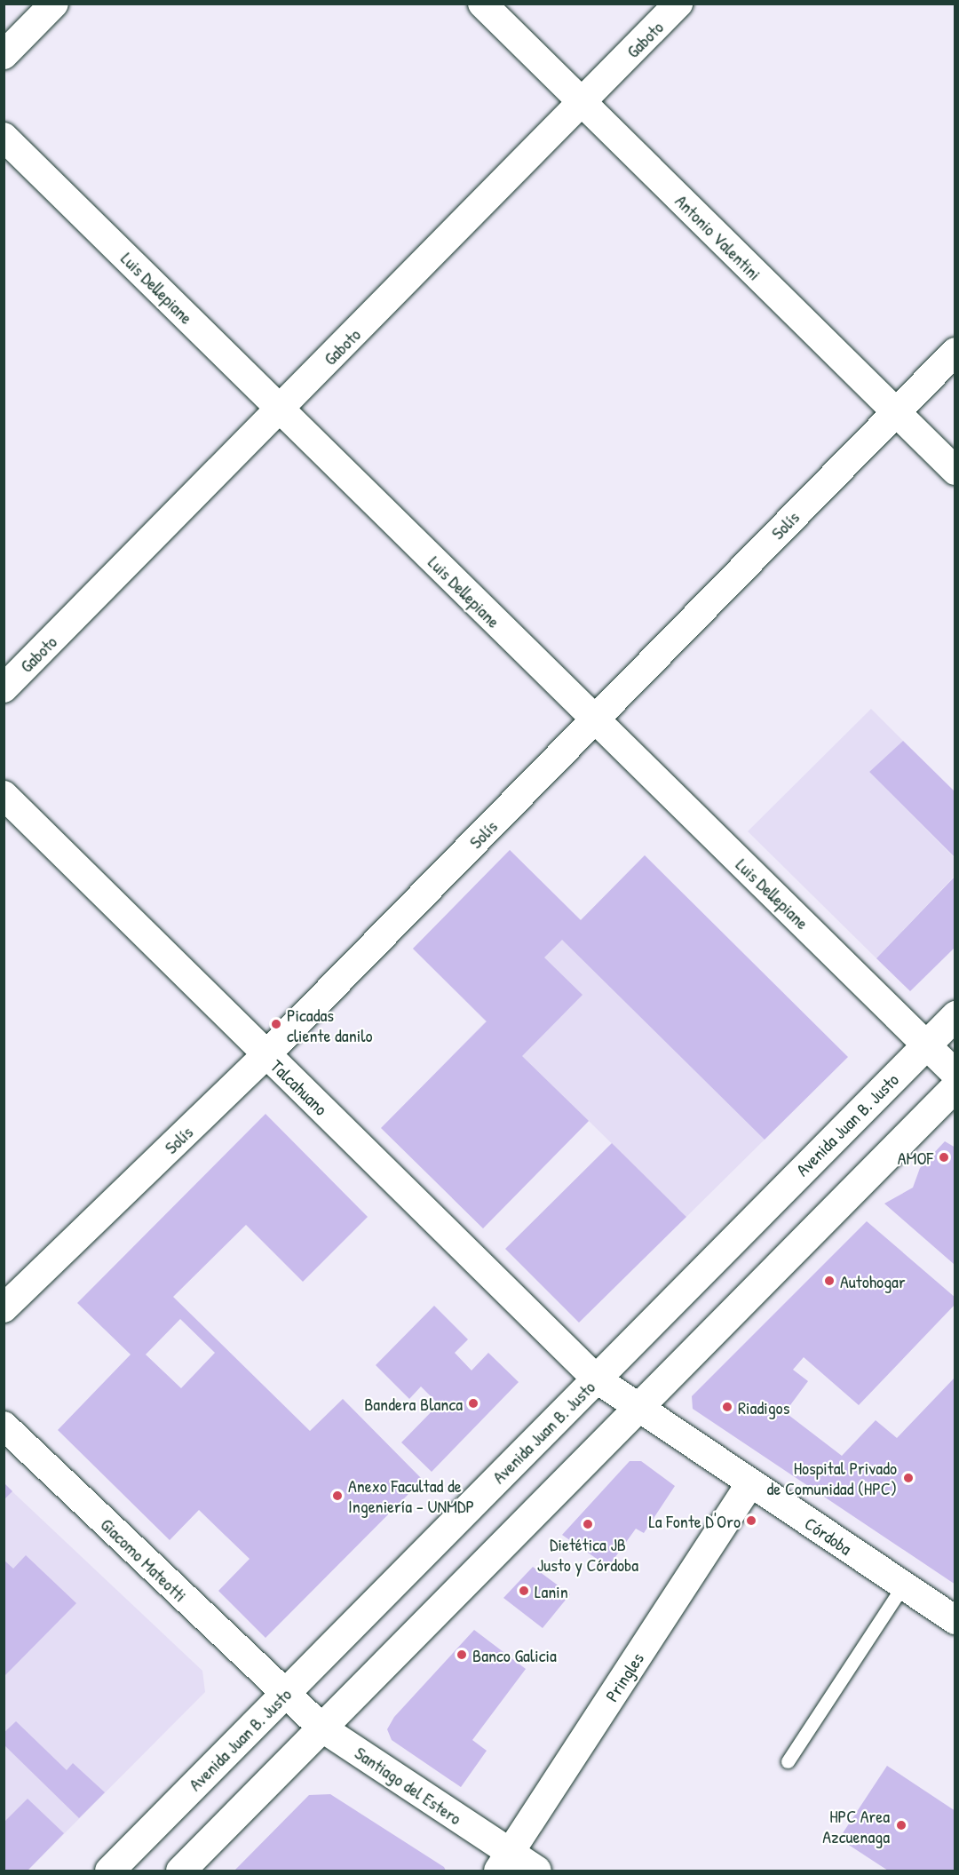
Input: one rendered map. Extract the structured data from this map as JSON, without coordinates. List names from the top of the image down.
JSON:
{
  "streets": {
    "main road": ["Avenida Juan B. Justo"],
    "street": [
      "Gaboto",
      "Antonio Valentini",
      "Luis Dellepiane",
      "Solís",
      "Talcahuano",
      "Córdoba",
      "Giacomo Mateotti",
      "Pringles",
      "Santiago del Estero"
    ]
  },
  "crossings": [
    ["Gaboto", "Antonio Valentini"],
    ["Gaboto", "Luis Dellepiane"],
    ["Antonio Valentini", "Solís"],
    ["Luis Dellepiane", "Solís"],
    ["Luis Dellepiane", "Avenida Juan B. Justo"],
    ["Solís", "Talcahuano"],
    ["Talcahuano", "Avenida Juan B. Justo"],
    ["Talcahuano", "Córdoba"],
    ["Avenida Juan B. Justo", "Córdoba"],
    ["Avenida Juan B. Justo", "Giacomo Mateotti"],
    ["Avenida Juan B. Justo", "Santiago del Estero"],
    ["Córdoba", "Pringles"],
    ["Giacomo Mateotti", "Santiago del Estero"],
    ["Pringles", "Santiago del Estero"]
  ],
  "places": [
    "Picadas cliente danilo",
    "AMOF",
    "Autohogar",
    "Bandera Blanca",
    "Riadigos",
    "Hospital Privado de Comunidad (HPC)",
    "Anexo Facultad de Ingeniería - UNMDP",
    "La Fonte D'Oro",
    "Dietética JB Justo y Córdoba",
    "Lanin",
    "Banco Galicia",
    "HPC Area Azcuenaga"
  ]
}
